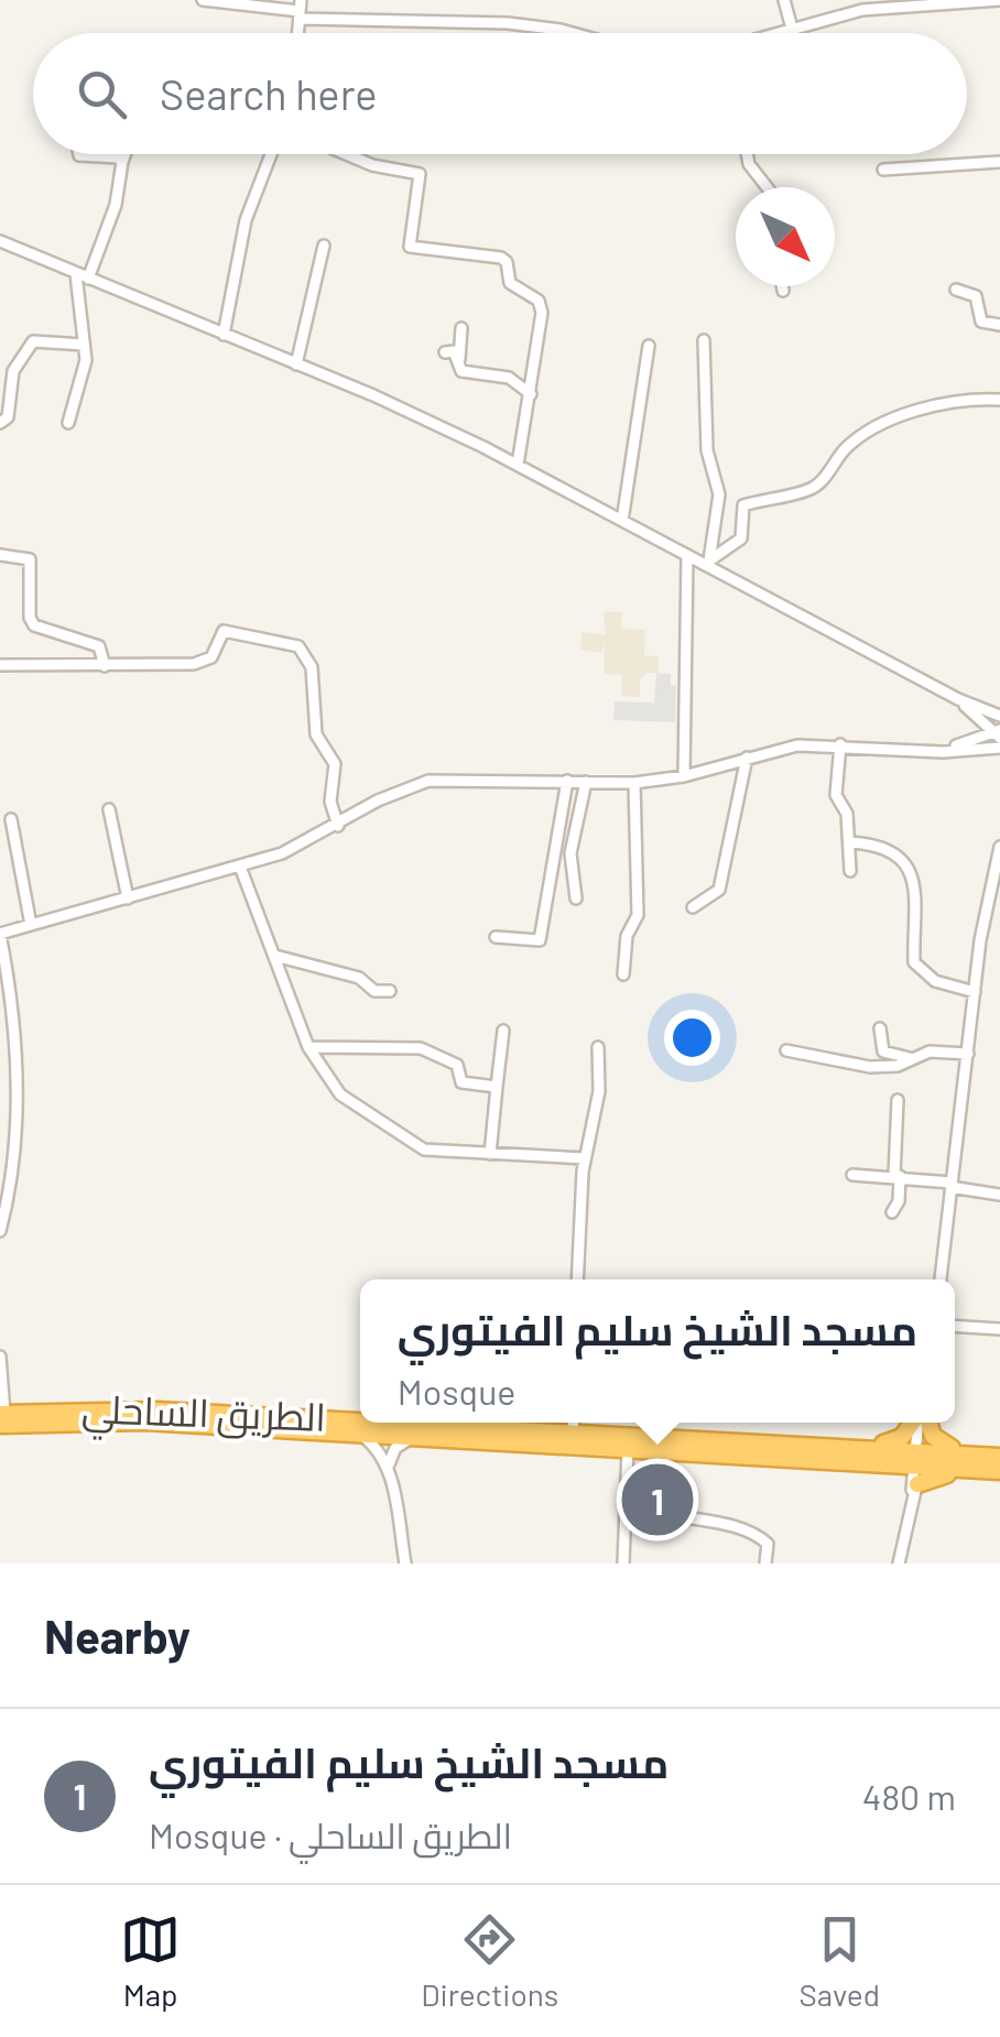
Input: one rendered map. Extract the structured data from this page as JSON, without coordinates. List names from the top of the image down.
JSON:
{
  "streets": {
    "highway": ["الطريق الساحلي"]
  },
  "north": "bottom right",
  "page": {
    "search": "Search here",
    "popup": ["مسجد الشيخ سليم الفيتوري", "Mosque"],
    "pins": "1",
    "heading": "Nearby",
    "list": [
      {
        "mark": "1",
        "name": "مسجد الشيخ سليم الفيتوري",
        "note": "Mosque · الطريق الساحلي",
        "value": "480 m"
      }
    ],
    "nav": ["Map", "Directions", "Saved"]
  }
}
